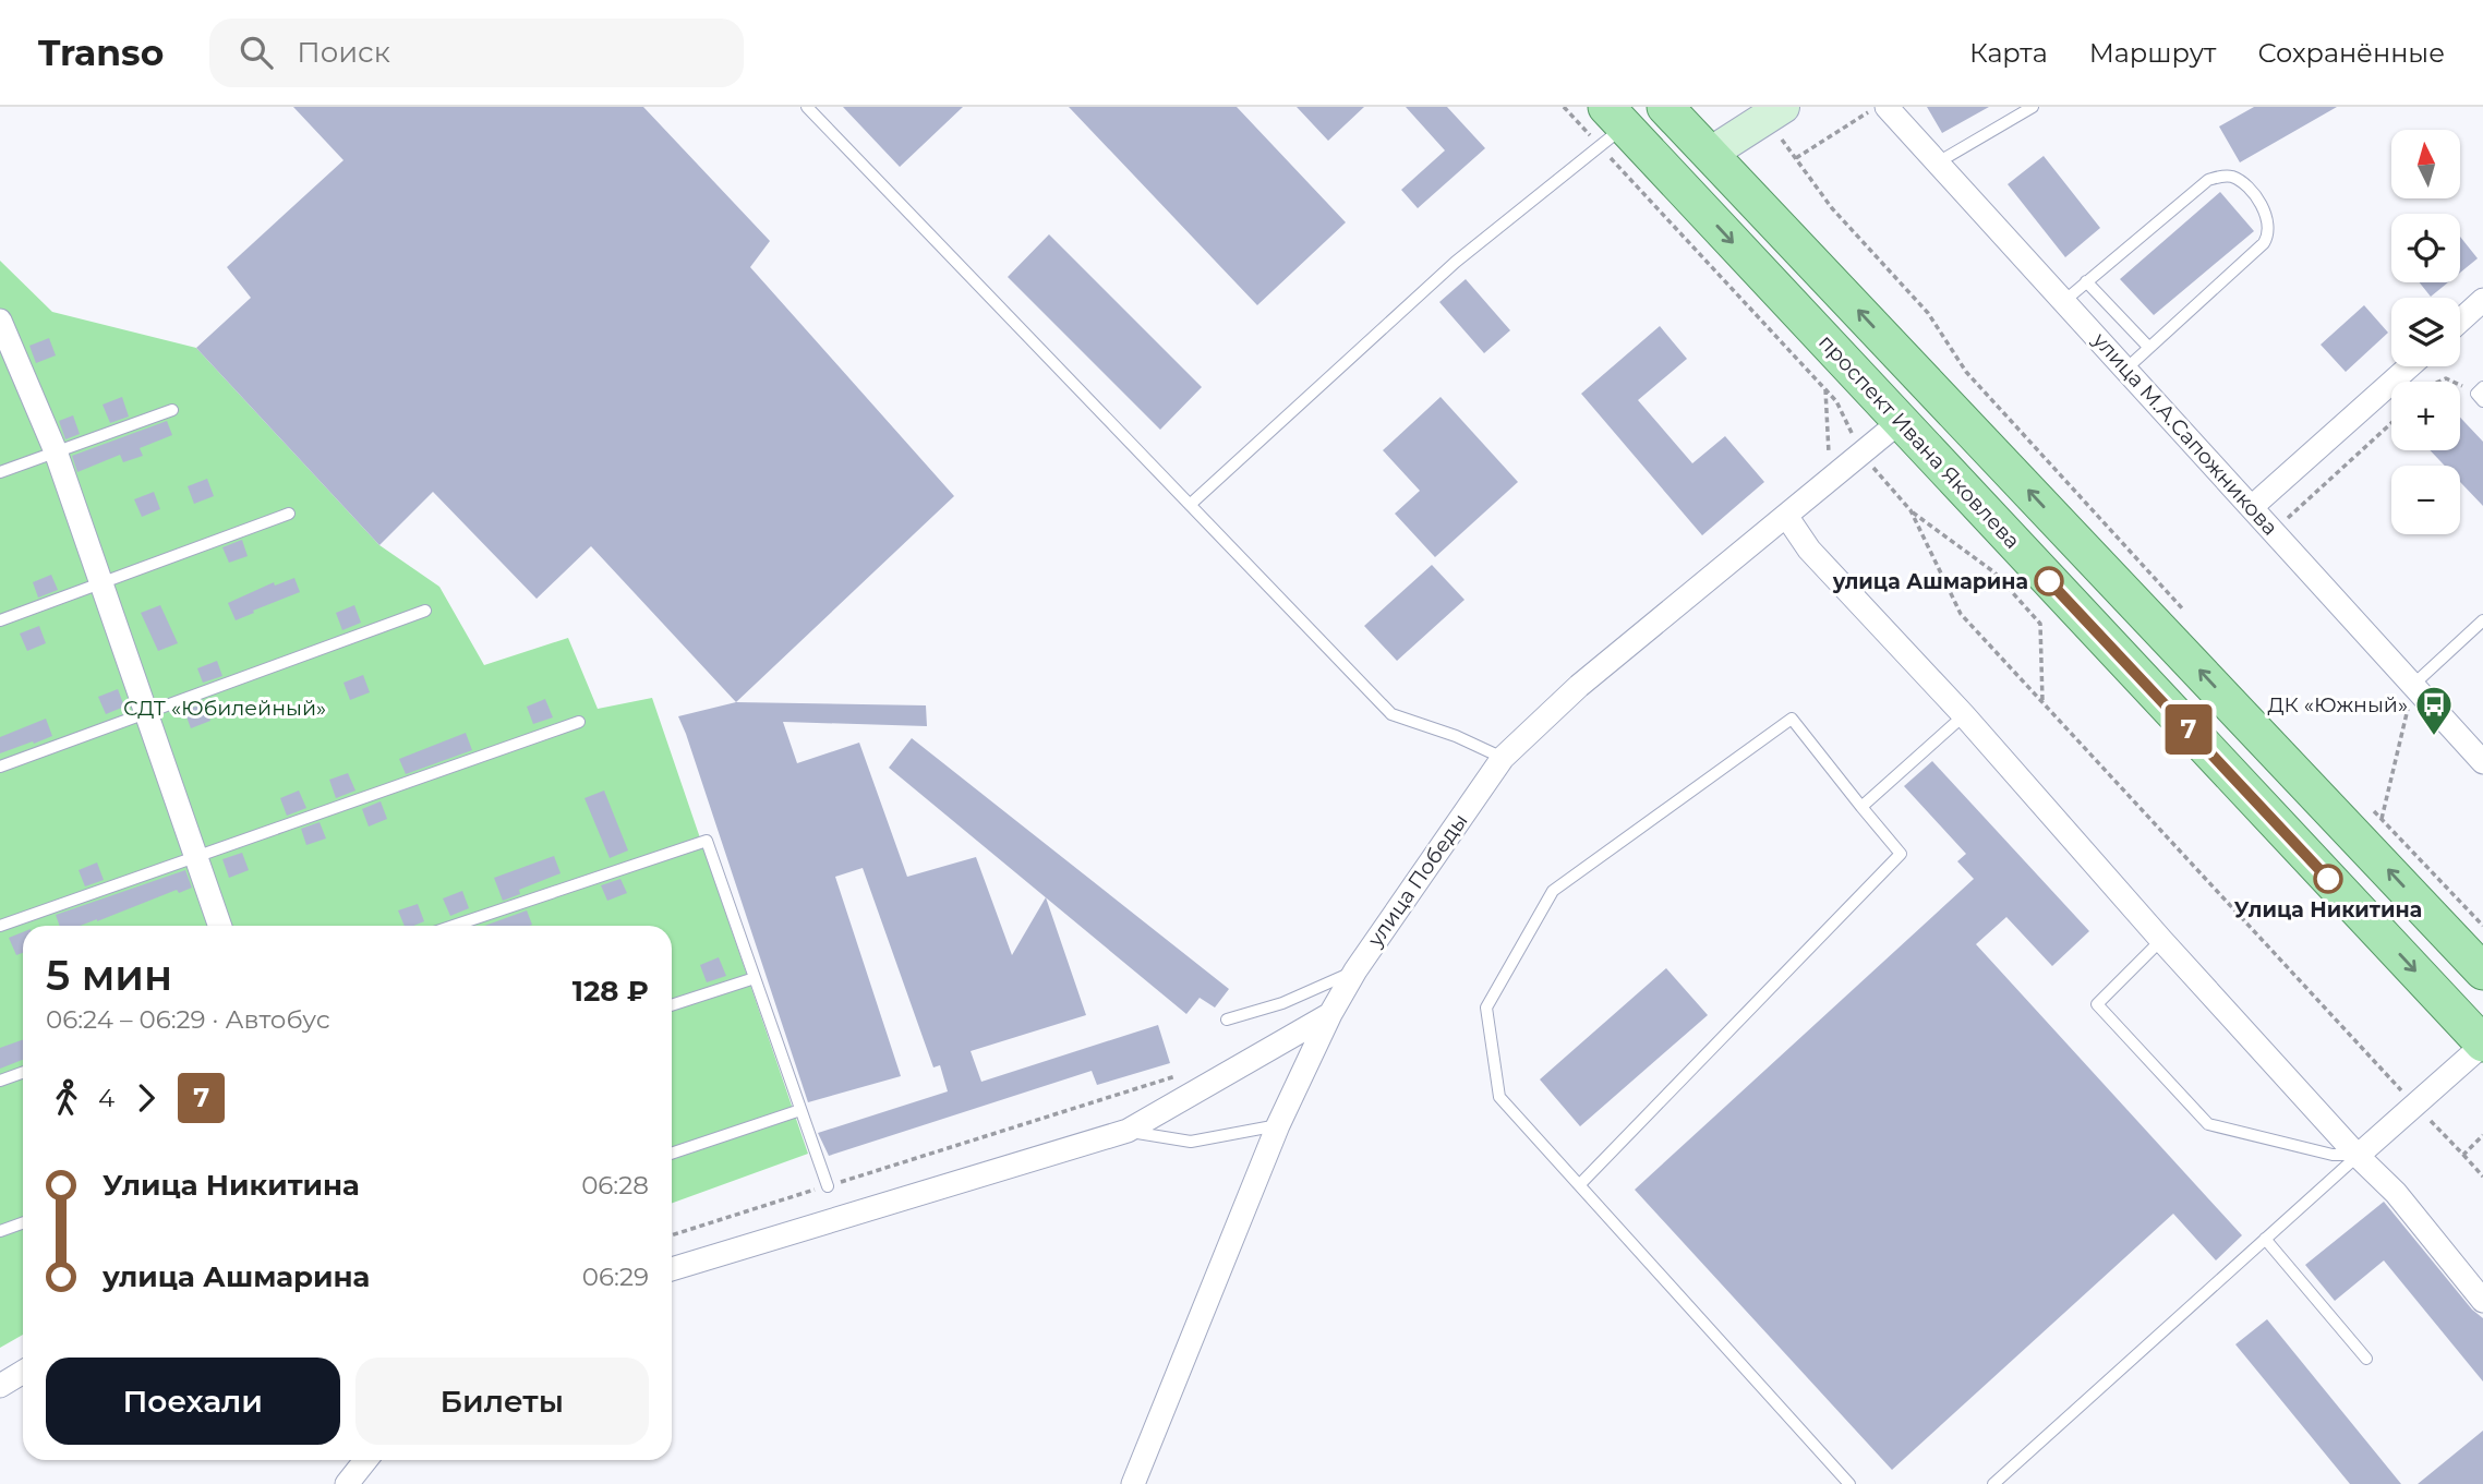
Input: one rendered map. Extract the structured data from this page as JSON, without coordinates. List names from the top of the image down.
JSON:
{
  "streets": {
    "main road": ["проспект Ивана Яковлева"],
    "street": ["улица М.А.Сапожникова", "улица Победы"]
  },
  "crossings": [
    ["проспект Ивана Яковлева", "улица Победы"]
  ],
  "parks": ["СДТ «Юбилейный»"],
  "places": {
    "other": ["улица Ашмарина", "Улица Никитина"],
    "bus stop": ["ДК «Южный»"]
  },
  "lines": ["bus line 7"],
  "north": "top",
  "page": {
    "header": "Transo",
    "search": "Поиск",
    "nav": ["Карта", "Маршрут", "Сохранённые"],
    "on_map": "7",
    "map_buttons": ["+", "−"],
    "heading": ["5 мин", "06:24 – 06:29 · Автобус", "128 ₽"],
    "legs": ["4", "7"],
    "list": [
      {
        "name": "Улица Никитина",
        "value": "06:28"
      },
      {
        "name": "улица Ашмарина",
        "value": "06:29"
      }
    ],
    "buttons": ["Поехали", "Билеты"]
  }
}
